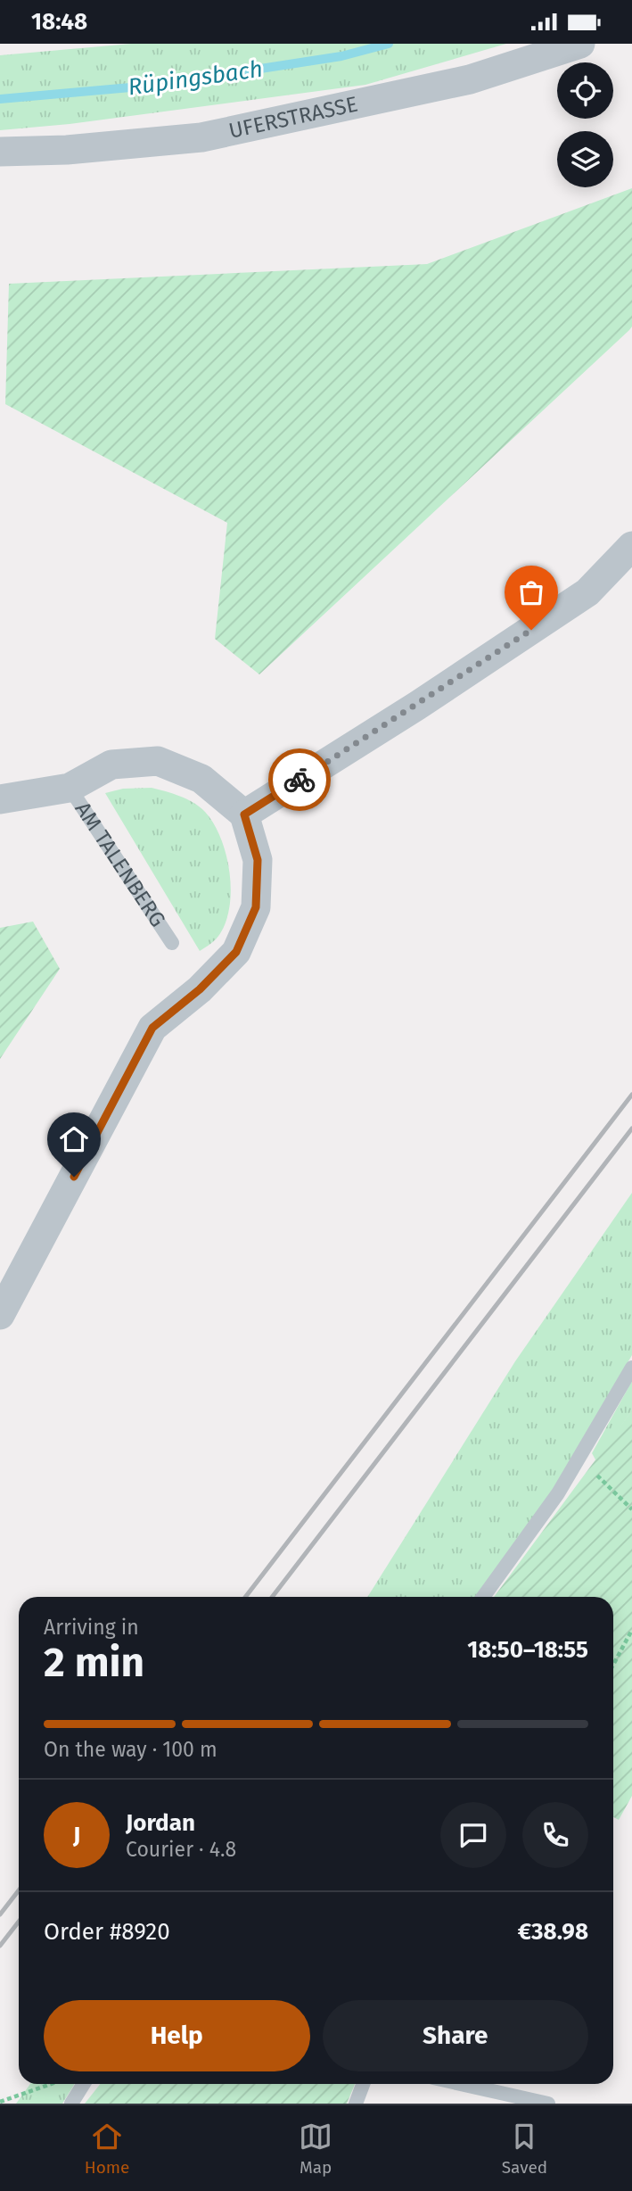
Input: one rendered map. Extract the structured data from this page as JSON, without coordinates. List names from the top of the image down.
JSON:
{
  "streets": {
    "street": ["UFERSTRASSE"],
    "lane": ["AM TALENBERG"]
  },
  "water": ["Rüpingsbach"],
  "page": {
    "status": "18:48",
    "heading": ["2 min", "Arriving in", "18:50–18:55"],
    "panel": [
      "Jordan",
      "Courier · 4.8",
      "Order #8920",
      "€38.98"
    ],
    "bar": "On the way · 100 m",
    "round": "J",
    "buttons": ["Help", "Share"],
    "tabs": ["Home", "Map", "Saved"]
  }
}
